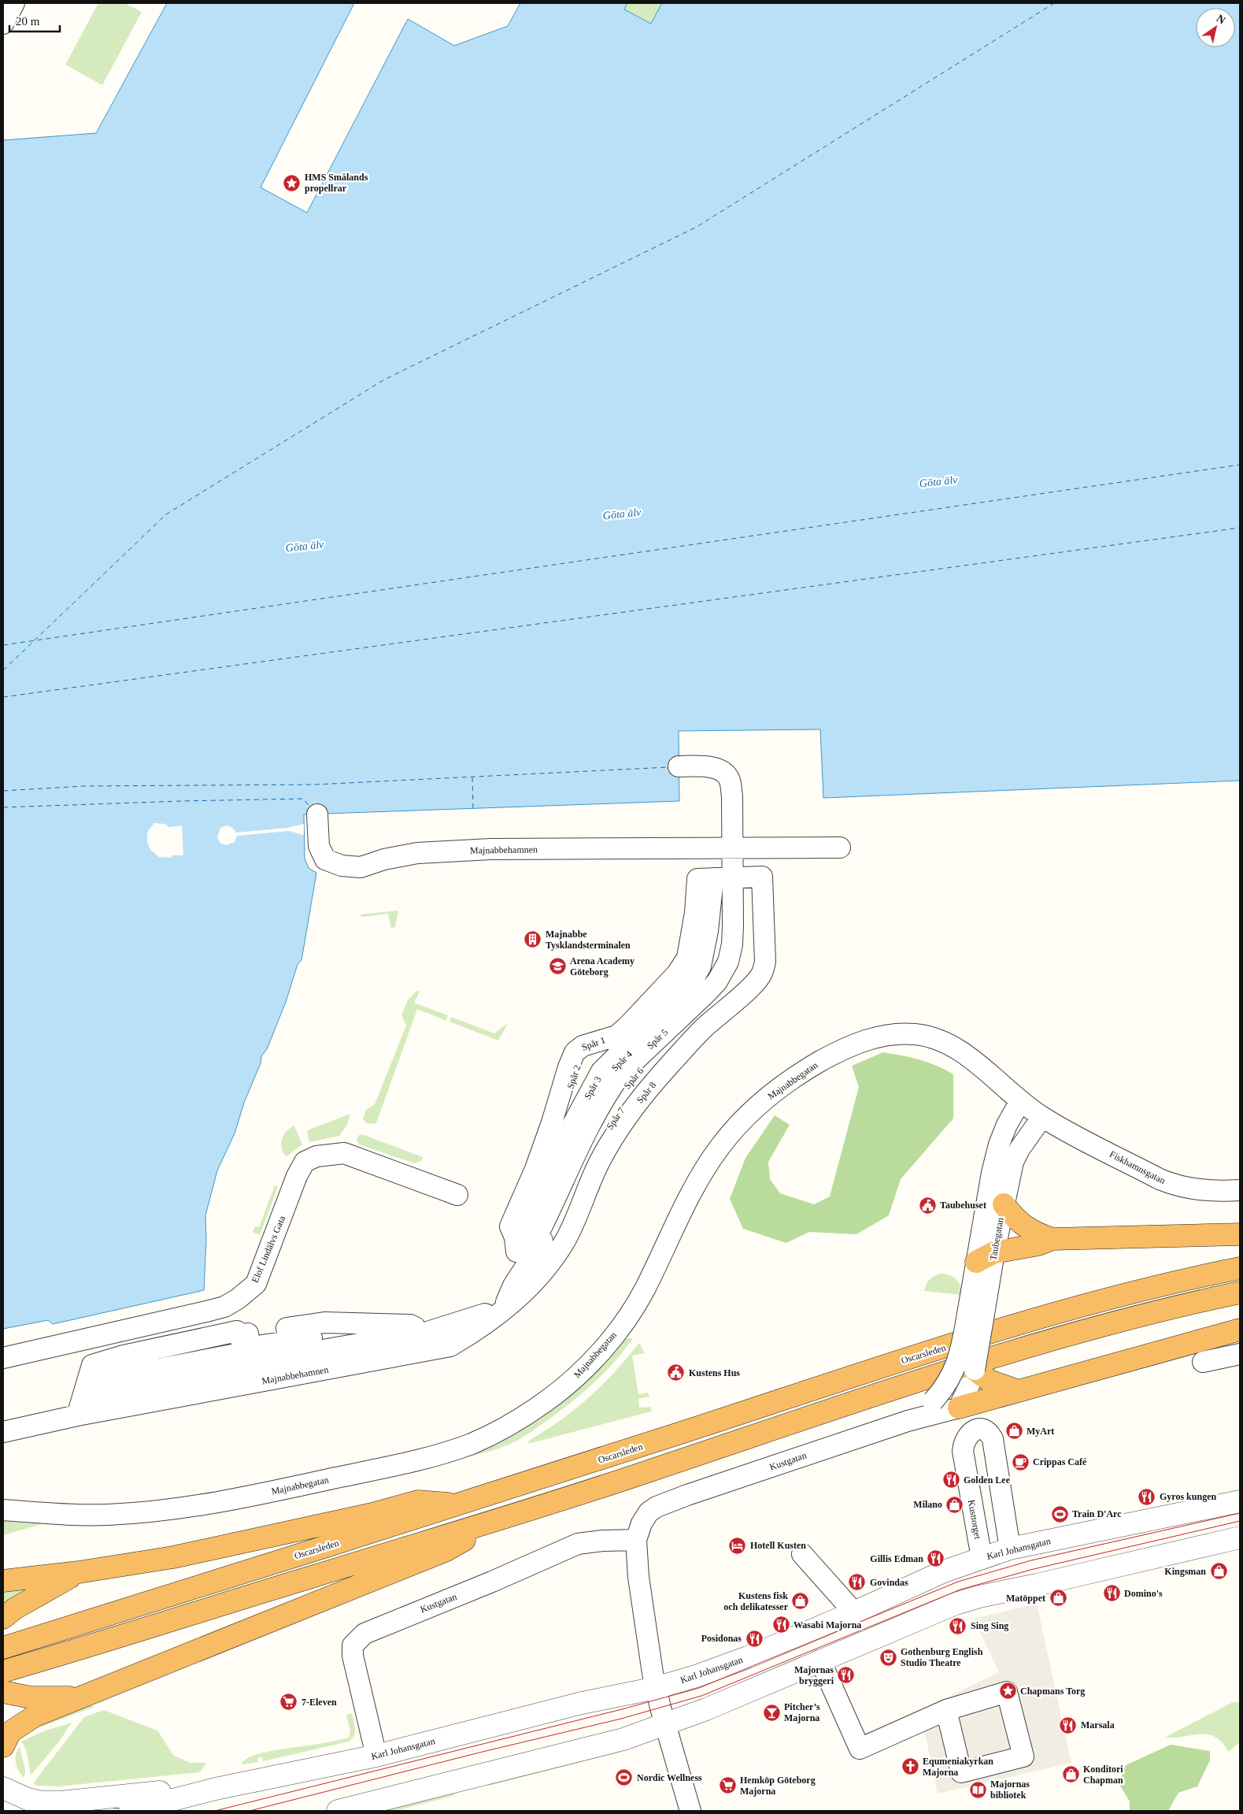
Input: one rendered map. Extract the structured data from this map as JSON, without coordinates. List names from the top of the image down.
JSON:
{
  "streets": {
    "highway": ["Oscarsleden"],
    "street": [
      "Majnabbehamnen",
      "Spår 4",
      "Spår 2",
      "Majnabbegatan",
      "Spår 8",
      "Fiskhamnsgatan",
      "Taubegatan",
      "Elof Lindälvs Gata",
      "Kustgatan",
      "Kusttorget",
      "Karl Johansgatan"
    ]
  },
  "crossings": [
    ["Majnabbehamnen", "Spår 4"],
    ["Majnabbehamnen", "Spår 2"],
    ["Majnabbehamnen", "Spår 8"],
    ["Spår 4", "Spår 2"],
    ["Spår 4", "Spår 8"],
    ["Spår 2", "Spår 8"],
    ["Majnabbegatan", "Fiskhamnsgatan"],
    ["Majnabbegatan", "Taubegatan"],
    ["Fiskhamnsgatan", "Taubegatan"],
    ["Taubegatan", "Kustgatan"],
    ["Kustgatan", "Karl Johansgatan"],
    ["Kusttorget", "Karl Johansgatan"]
  ],
  "water": ["Göta älv"],
  "places": {
    "place": ["HMS Smålands propellrar", "Chapmans Torg"],
    "building": ["Majnabbe Tysklandsterminalen"],
    "school or university": ["Arena Academy Göteborg"],
    "public building": ["Taubehuset", "Kustens Hus"],
    "shop": [
      "MyArt",
      "Milano",
      "Kingsman",
      "Matöppet",
      "Kustens fisk och delikatesser",
      "Konditori Chapman"
    ],
    "cafe": ["Crippas Café"],
    "restaurant": [
      "Golden Lee",
      "Gyros kungen",
      "Gillis Edman",
      "Govindas",
      "Domino's",
      "Wasabi Majorna",
      "Sing Sing",
      "Posidonas",
      "Majornas bryggeri",
      "Marsala"
    ],
    "sports": ["Train D'Arc", "Nordic Wellness"],
    "hotel": ["Hotell Kusten"],
    "theatre": ["Gothenburg English Studio Theatre"],
    "supermarket": ["7-Eleven", "Hemköp Göteborg Majorna"],
    "bar": ["Pitcher’s Majorna"],
    "church": ["Equmeniakyrkan Majorna"],
    "library": ["Majornas bibliotek"]
  },
  "scale_bar": "20 m",
  "north": "top right"
}
